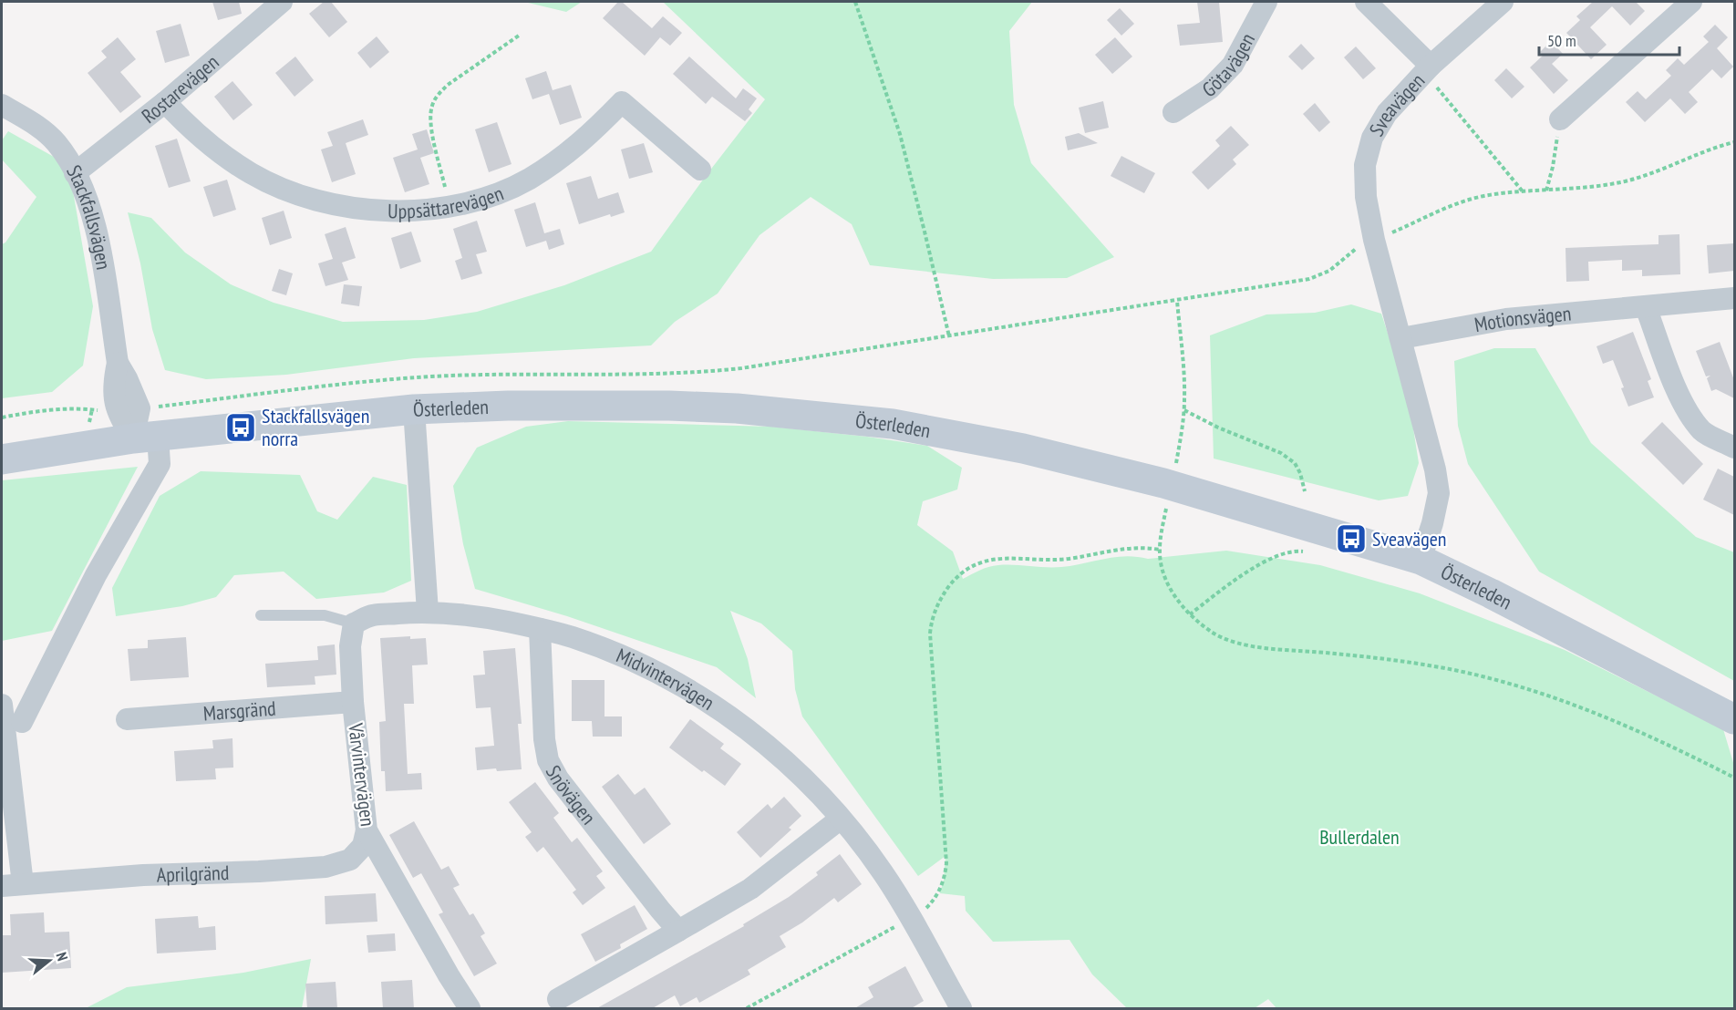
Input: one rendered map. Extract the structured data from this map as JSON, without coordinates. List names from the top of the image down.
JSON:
{
  "streets": {
    "main road": ["Österleden"],
    "street": [
      "Götavägen",
      "Rostarevägen",
      "Sveavägen",
      "Uppsättarevägen",
      "Stackfallsvägen",
      "Motionsvägen",
      "Midvintervägen",
      "Marsgränd",
      "Vårvintervägen",
      "Snövägen",
      "Aprilgränd"
    ]
  },
  "crossings": [
    ["Rostarevägen", "Uppsättarevägen"],
    ["Rostarevägen", "Stackfallsvägen"],
    ["Sveavägen", "Motionsvägen"],
    ["Sveavägen", "Österleden"],
    ["Stackfallsvägen", "Österleden"],
    ["Midvintervägen", "Snövägen"],
    ["Marsgränd", "Vårvintervägen"],
    ["Vårvintervägen", "Aprilgränd"]
  ],
  "parks": ["Bullerdalen"],
  "places": {
    "bus stop": ["Stackfallsvägen norra", "Sveavägen"]
  },
  "scale_bar": "50 m",
  "north": "right"
}
